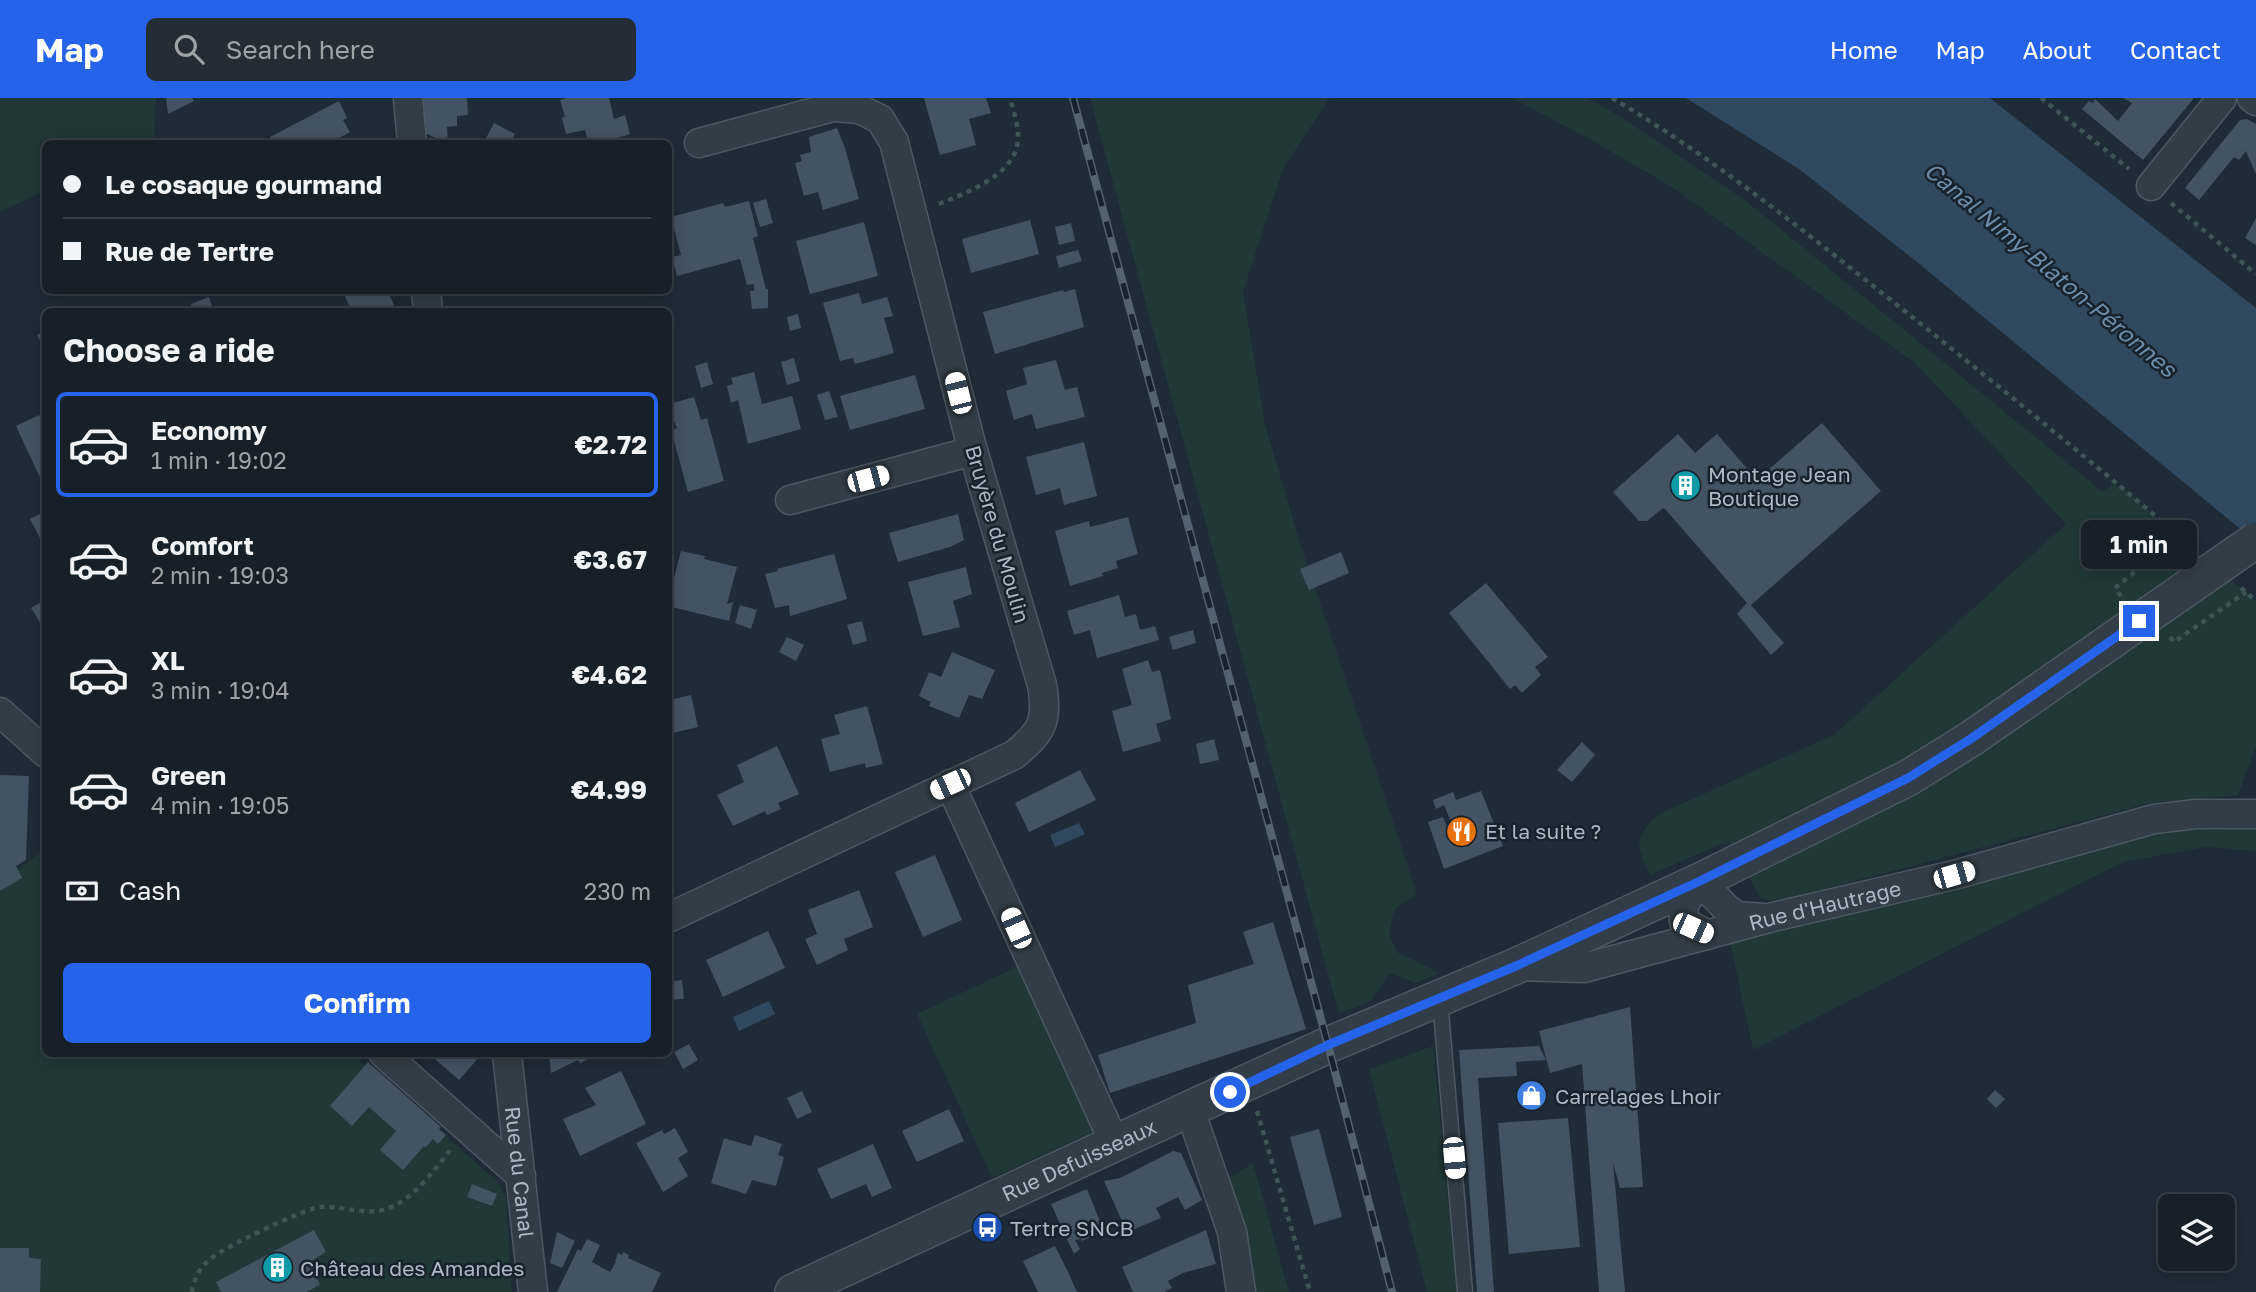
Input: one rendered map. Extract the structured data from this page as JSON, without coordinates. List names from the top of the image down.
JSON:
{
  "streets": {
    "street": [
      "Bruyère du Moulin",
      "Rue d'Hautrage",
      "Rue Defuisseaux",
      "Rue du Canal"
    ]
  },
  "crossings": [
    ["Rue d'Hautrage", "Rue Defuisseaux"]
  ],
  "water": ["Canal Nimy-Blaton-Péronnes"],
  "places": {
    "building": ["Montage Jean Boutique", "Château des Amandes"],
    "restaurant": ["Et la suite ?"],
    "shop": ["Carrelages Lhoir"],
    "bus stop": ["Tertre SNCB"]
  },
  "page": {
    "header": "Map",
    "search": "Search here",
    "nav": [
      "Home",
      "Map",
      "About",
      "Contact"
    ],
    "banner": ["Le cosaque gourmand", "Rue de Tertre"],
    "heading": "Choose a ride",
    "list": [
      {
        "name": "Economy",
        "note": "1 min · 19:02",
        "value": "€2.72"
      },
      {
        "name": "Comfort",
        "note": "2 min · 19:03",
        "value": "€3.67"
      },
      {
        "name": "XL",
        "note": "3 min · 19:04",
        "value": "€4.62"
      },
      {
        "name": "Green",
        "note": "4 min · 19:05",
        "value": "€4.99"
      }
    ],
    "bubble": "1 min",
    "pay": ["Cash", "230 m"],
    "buttons": "Confirm"
  }
}
